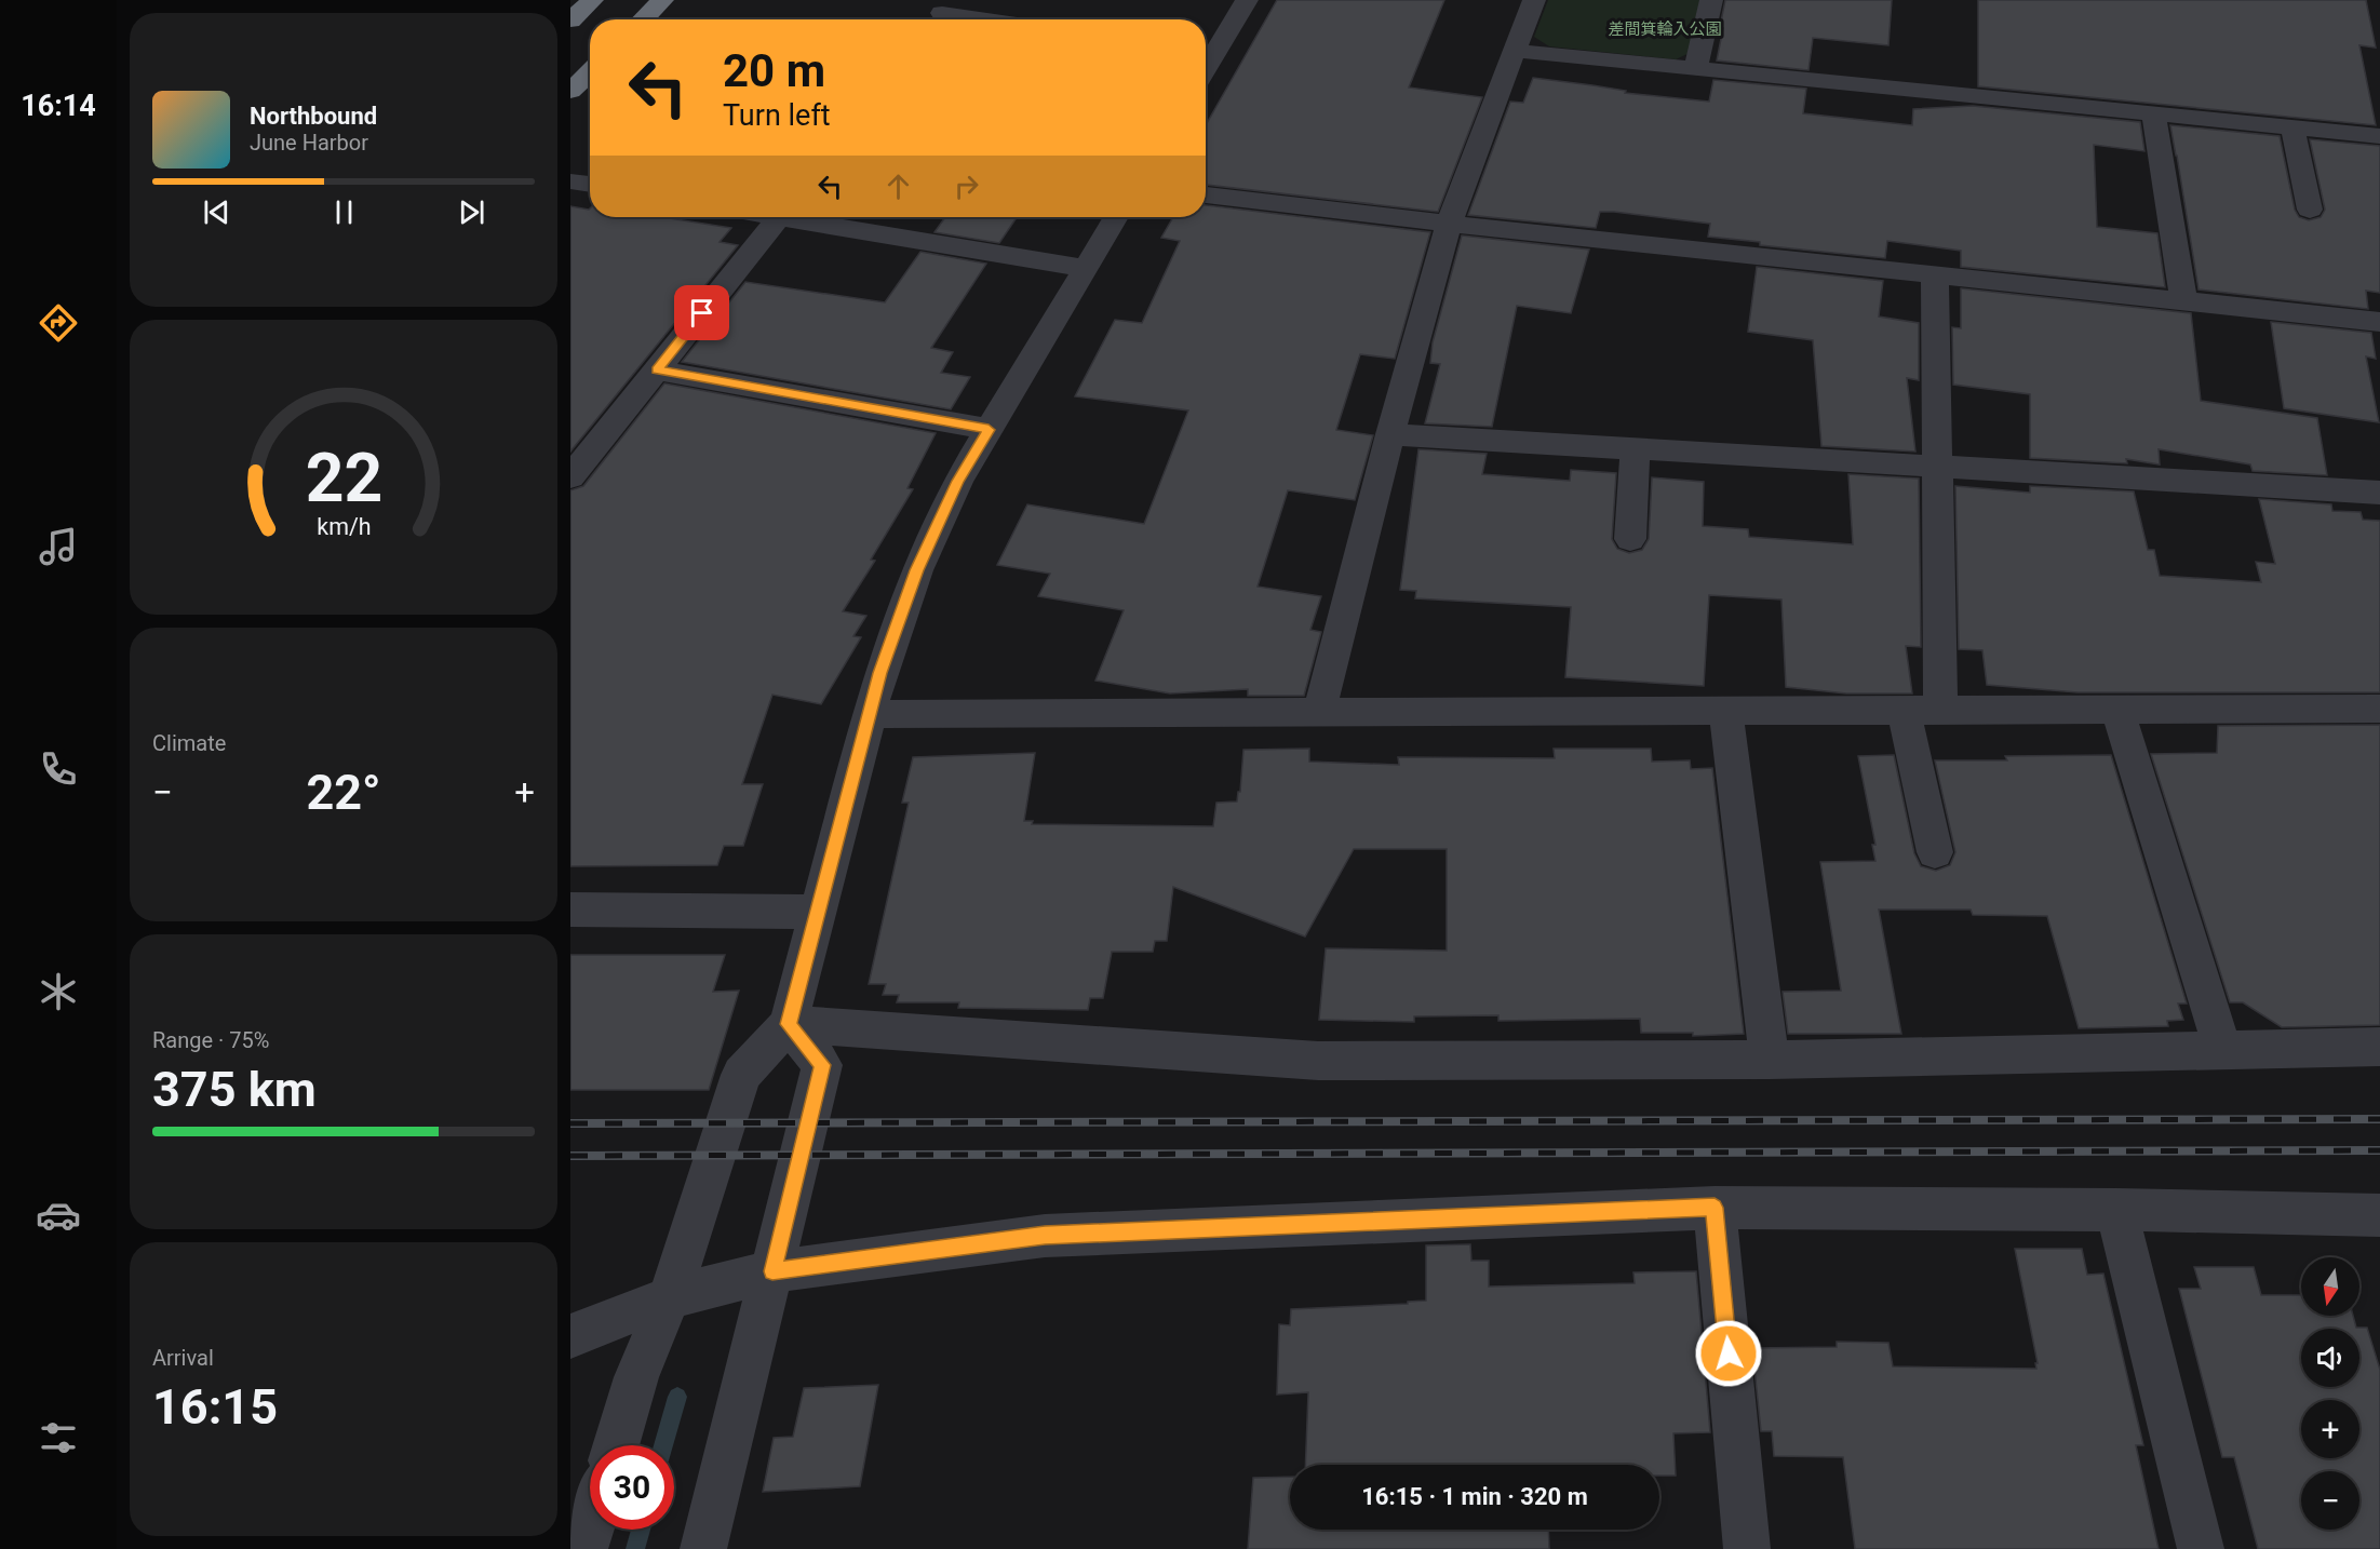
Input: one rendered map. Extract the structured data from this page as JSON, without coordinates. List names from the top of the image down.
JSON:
{
  "parks": ["差間箕輪入公園"],
  "north": "bottom",
  "page": {
    "tabs": "16:14",
    "turn": ["20 m", "Turn left"],
    "song": ["Northbound", "June Harbor"],
    "tile": [
      "Climate",
      ["Range · 75%", "375 km"],
      ["Arrival", "16:15"]
    ],
    "heat": ["−", "22°", "+"],
    "map_buttons": ["+", "−"],
    "limit": "30",
    "trip": "16:15 · 1 min · 320 m",
    "gauge": ["22", "km/h"]
  }
}
